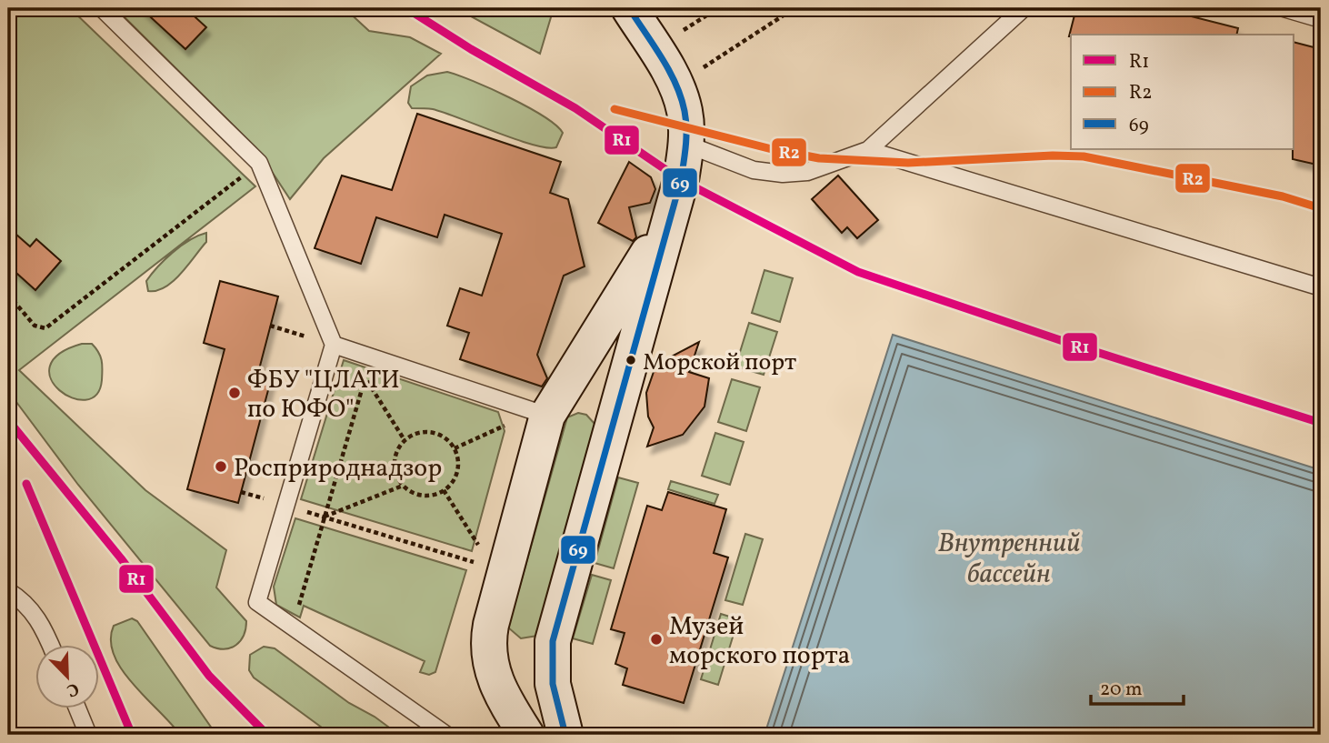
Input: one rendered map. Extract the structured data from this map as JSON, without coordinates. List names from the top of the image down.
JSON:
{
  "water": ["Внутренний бассейн"],
  "places": [
    "Морской порт",
    "ФБУ \"ЦЛАТИ по ЮФО\"",
    "Росприроднадзор",
    "Музей морского порта"
  ],
  "lines": ["transit line R1", "transit line 69", "transit line R2"],
  "legend": ["R1", "R2", "69"],
  "scale_bar": "20 m",
  "north": "bottom right"
}
